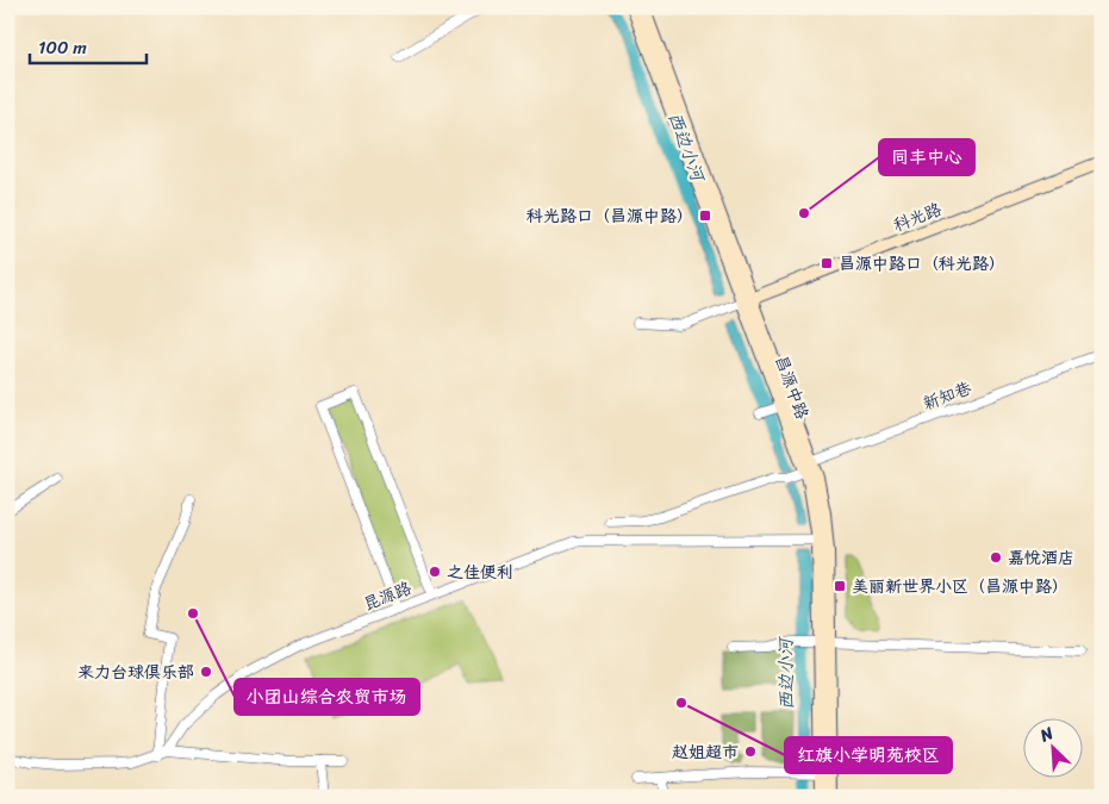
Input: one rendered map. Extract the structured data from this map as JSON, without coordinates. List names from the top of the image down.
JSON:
{
  "streets": {
    "main road": ["科光路", "昌源中路"],
    "street": ["新知巷", "昆源路"]
  },
  "crossings": [
    ["科光路", "昌源中路"],
    ["昌源中路", "新知巷"],
    ["昌源中路", "昆源路"]
  ],
  "water": ["西边小河"],
  "places": {
    "other": [
      "同丰中心",
      "嘉悦酒店",
      "之佳便利",
      "小团山综合农贸市场",
      "来力台球俱乐部",
      "红旗小学明苑校区",
      "赵姐超市"
    ],
    "transit": ["科光路口（昌源中路）", "昌源中路口（科光路）", "美丽新世界小区（昌源中路）"]
  },
  "scale_bar": "100 m",
  "north": "top left"
}
